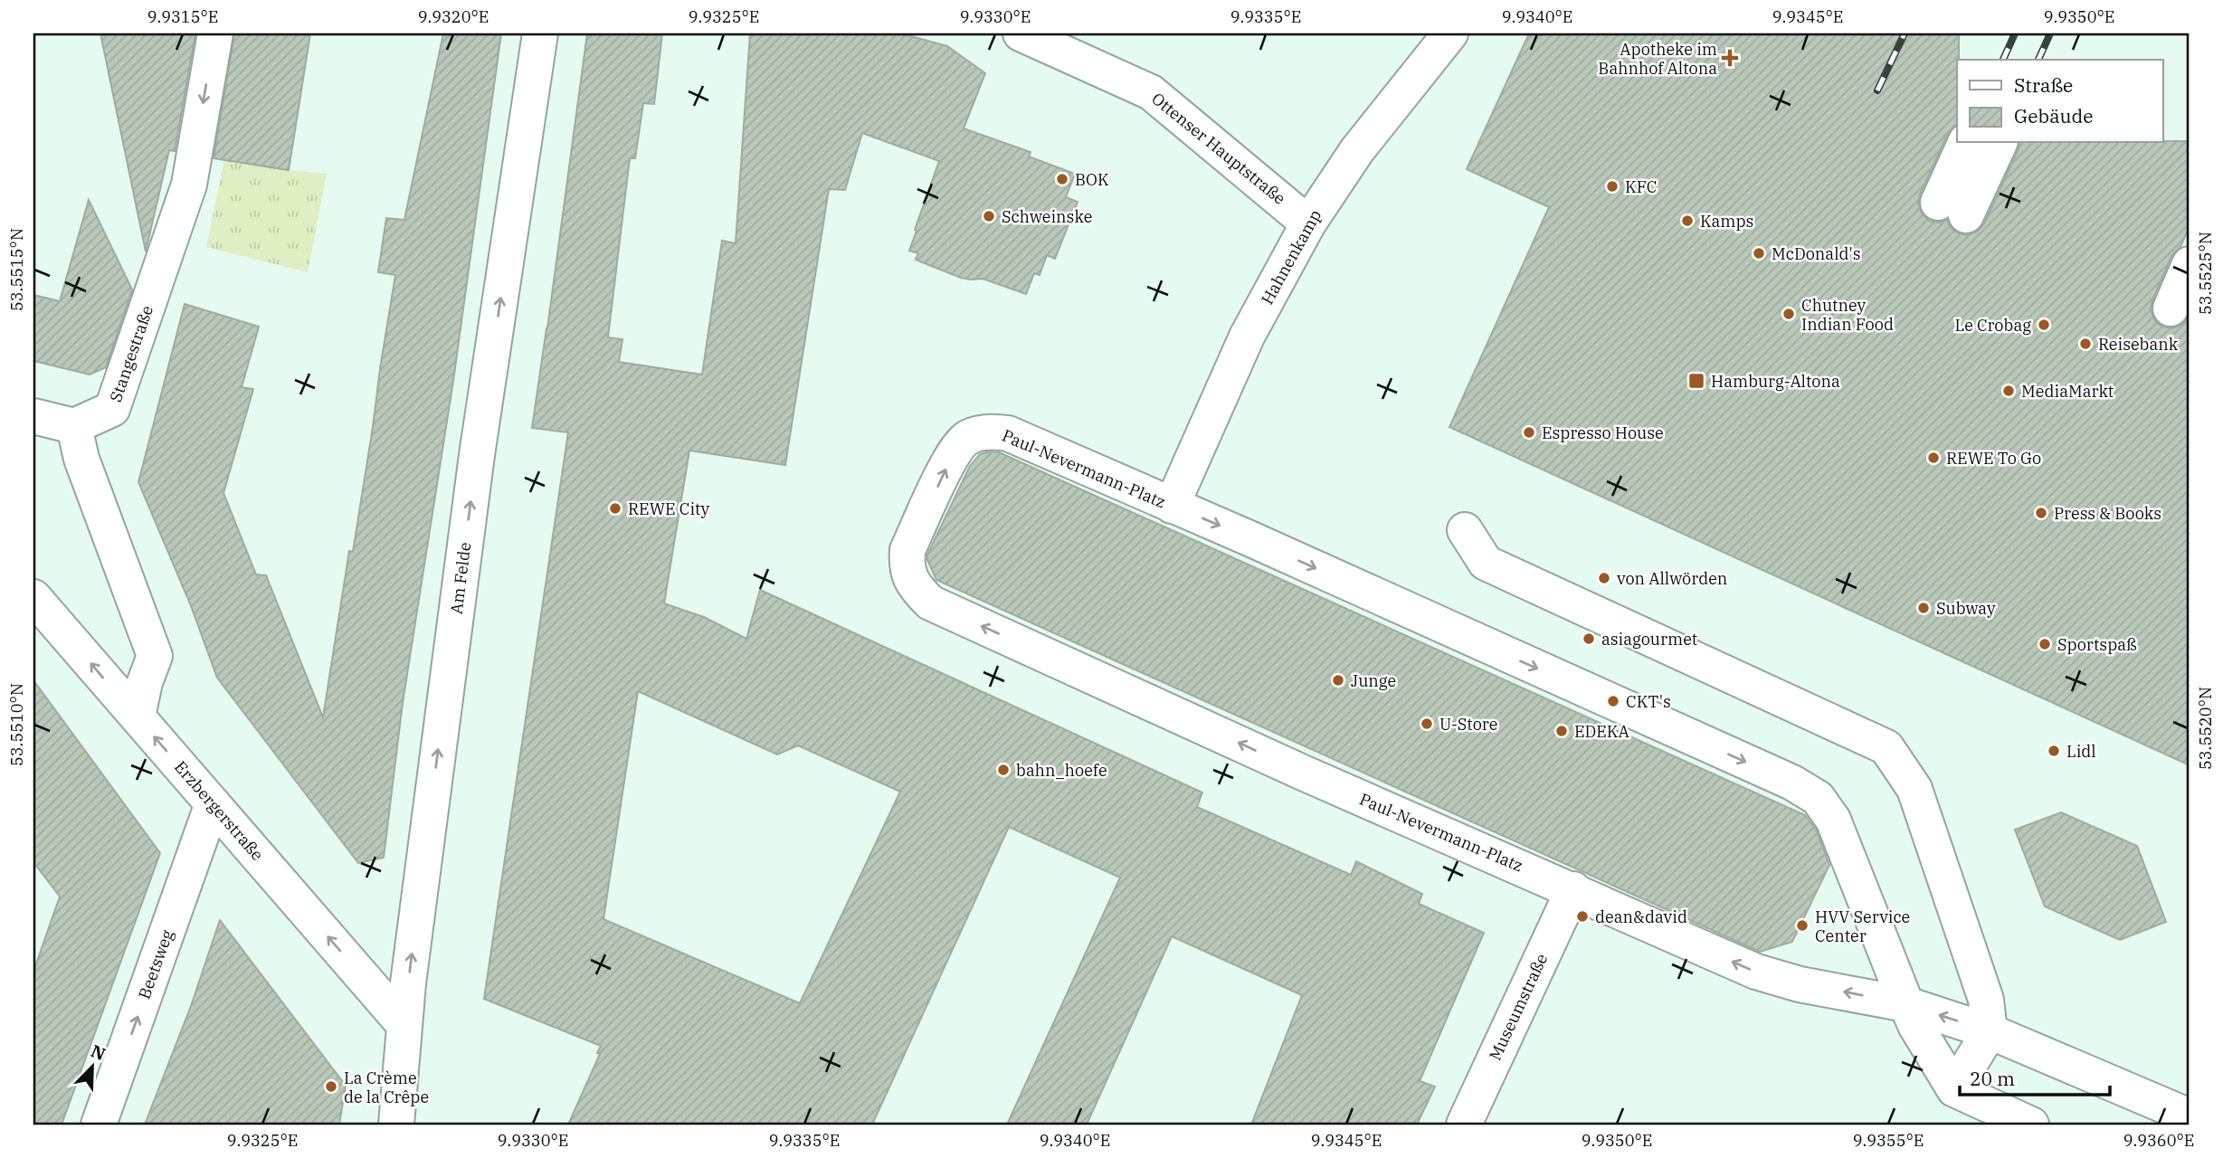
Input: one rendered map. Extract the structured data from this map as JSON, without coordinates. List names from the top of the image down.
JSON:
{
  "streets": {
    "street": [
      "Ottenser Hauptstraße",
      "Hahnenkamp",
      "Stangestraße",
      "Paul-Nevermann-Platz",
      "Am Felde",
      "Erzbergerstraße",
      "Beetsweg",
      "Museumstraße"
    ]
  },
  "crossings": [
    ["Ottenser Hauptstraße", "Hahnenkamp"],
    ["Hahnenkamp", "Paul-Nevermann-Platz"],
    ["Paul-Nevermann-Platz", "Museumstraße"],
    ["Am Felde", "Erzbergerstraße"],
    ["Erzbergerstraße", "Beetsweg"]
  ],
  "one_way": [
    "Stangestraße",
    "Am Felde",
    "Erzbergerstraße",
    "Beetsweg"
  ],
  "places": {
    "health": ["Apotheke im Bahnhof Altona"],
    "other": [
      "BOK",
      "KFC",
      "Schweinske",
      "Kamps",
      "McDonald's",
      "Chutney Indian Food",
      "Le Crobag",
      "Reisebank",
      "MediaMarkt",
      "Espresso House",
      "REWE To Go",
      "REWE City",
      "Press & Books",
      "von Allwörden",
      "Subway",
      "asiagourmet",
      "Sportspaß",
      "Junge",
      "CKT's",
      "U-Store",
      "EDEKA",
      "Lidl",
      "bahn_hoefe",
      "dean&david",
      "HVV Service Center",
      "La Crème de la Crêpe"
    ],
    "transit": ["Hamburg-Altona"]
  },
  "legend": ["Straße", "Gebäude"],
  "scale_bar": "20 m",
  "north": "top right",
  "coordinates": [
    "9.9315°E",
    "9.9320°E",
    "9.9325°E",
    "9.9330°E",
    "9.9335°E",
    "9.9340°E",
    "9.9345°E",
    "9.9350°E",
    "53.5515°N",
    "53.5525°N",
    "53.5510°N",
    "53.5520°N",
    "9.9355°E",
    "9.9360°E"
  ]
}
